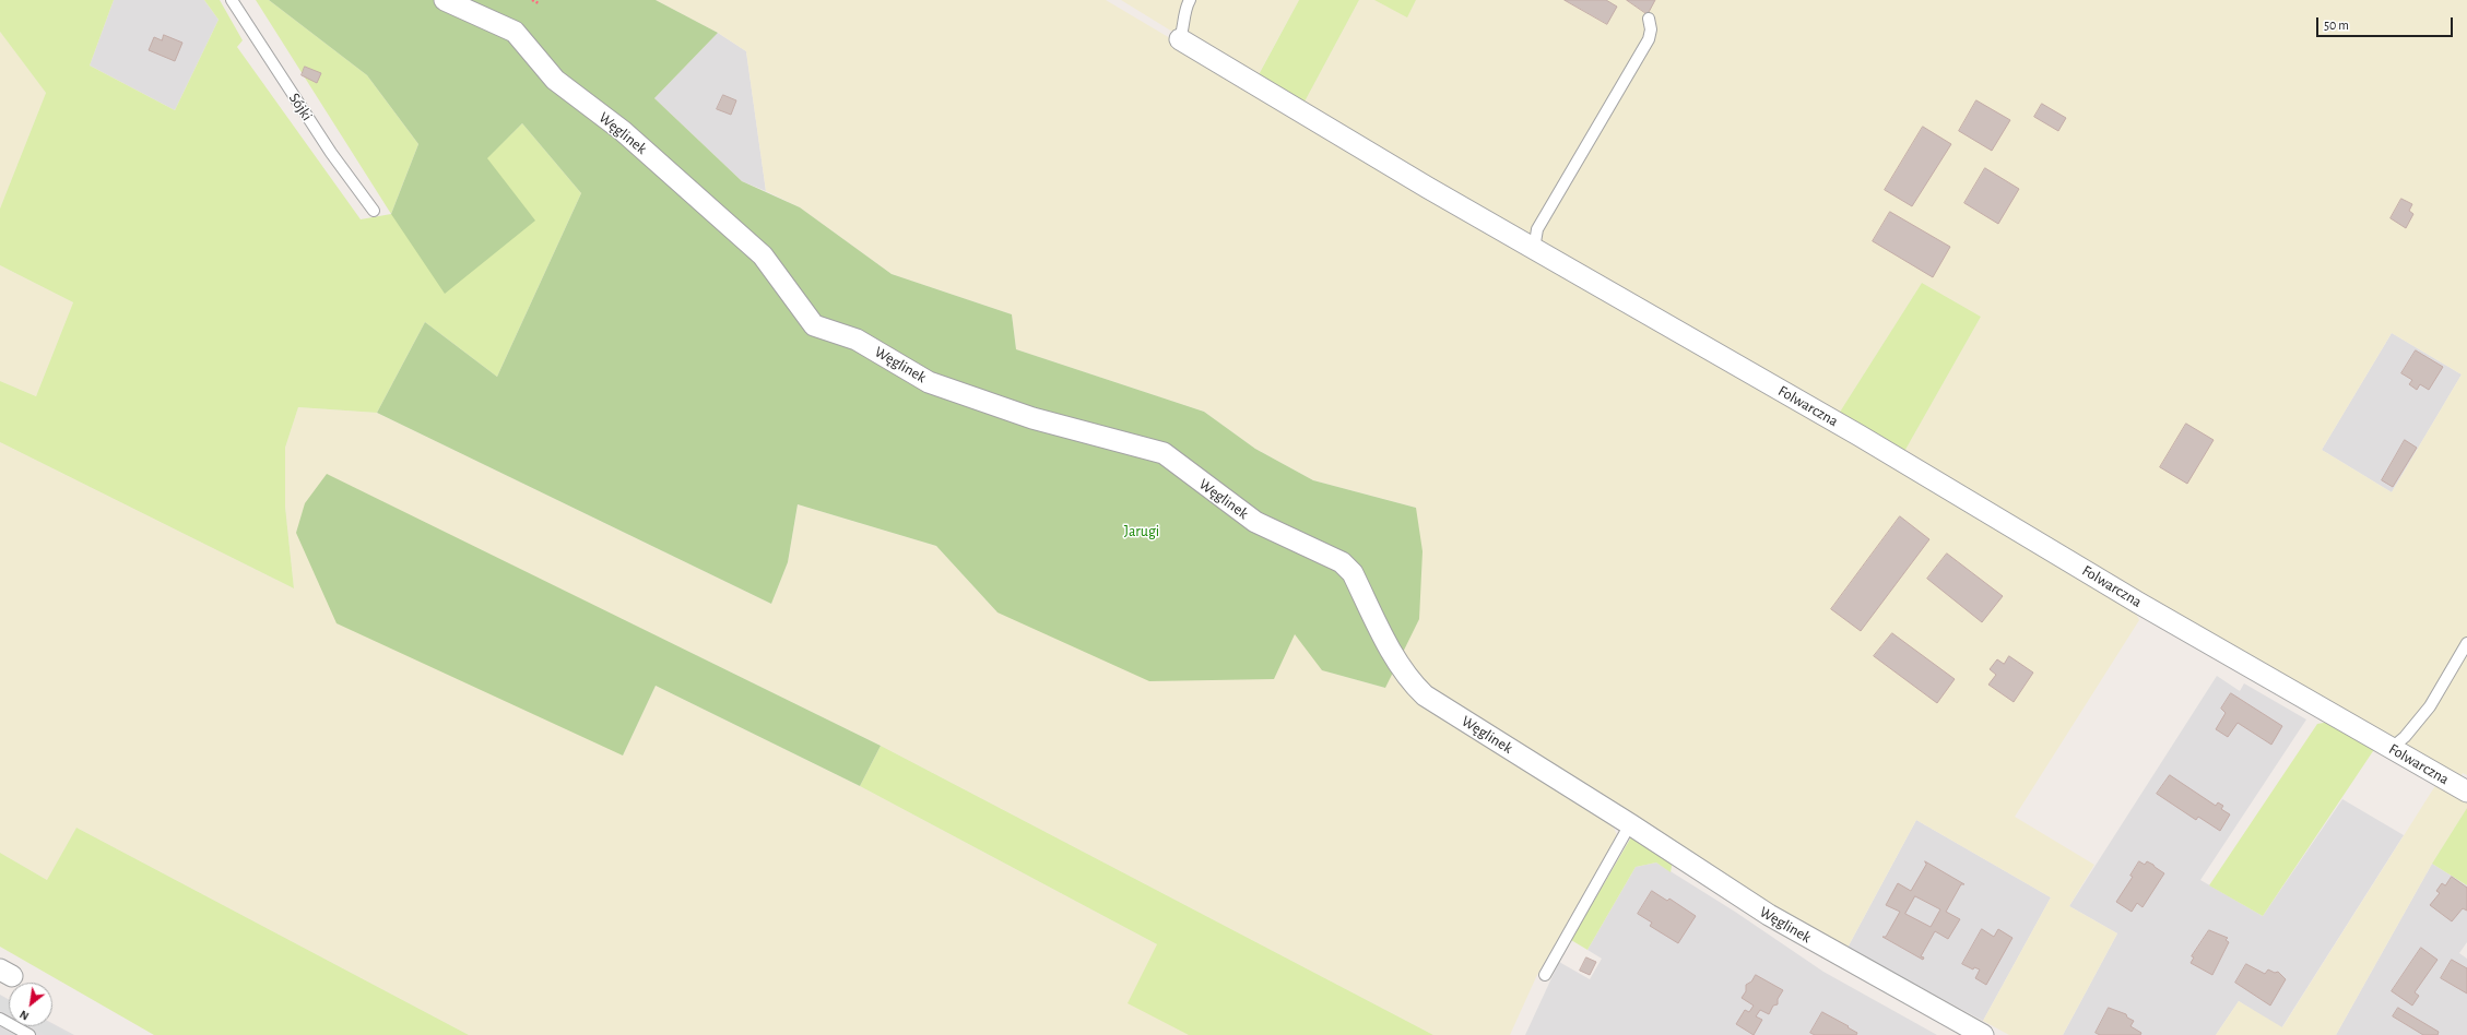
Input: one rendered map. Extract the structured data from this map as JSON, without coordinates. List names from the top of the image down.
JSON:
{
  "streets": {
    "street": ["Węglinek", "Folwarczna"],
    "lane": ["Sójki"]
  },
  "parks": ["Jarugi"],
  "scale_bar": "50 m",
  "north": "bottom left"
}
